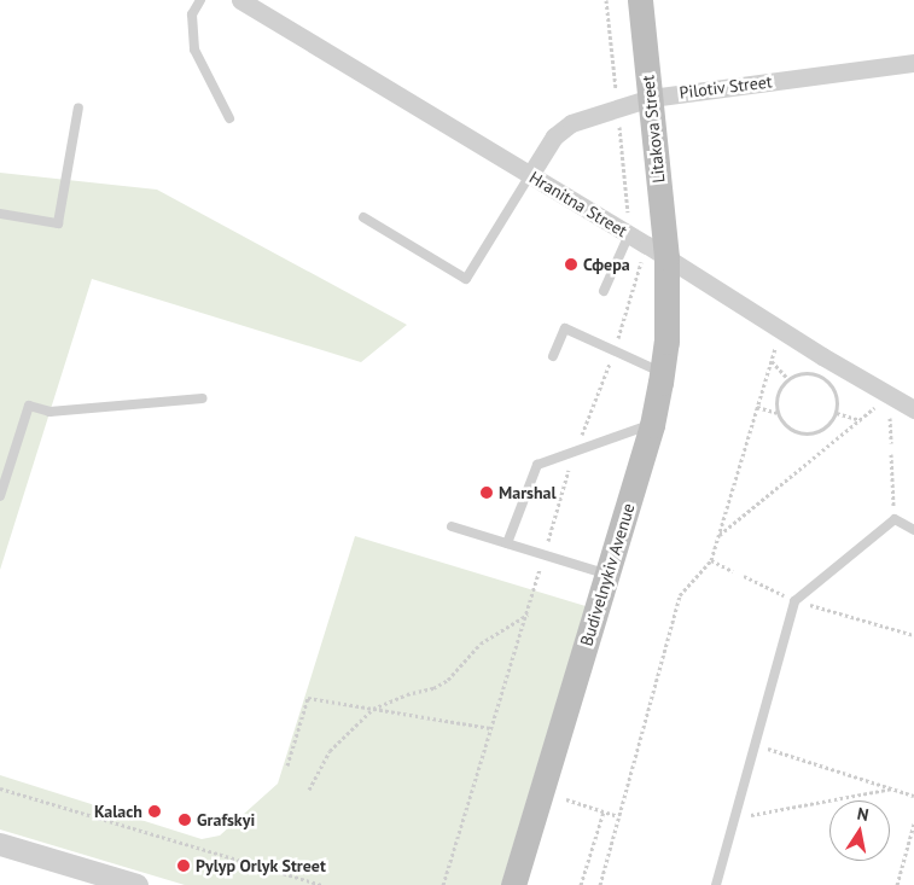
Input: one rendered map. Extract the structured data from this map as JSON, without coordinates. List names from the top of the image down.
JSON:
{
  "streets": {
    "main road": ["Litakova Street", "Budivelnykiv Avenue"],
    "street": ["Pilotiv Street", "Hranitna Street"]
  },
  "crossings": [
    ["Pilotiv Street", "Litakova Street"],
    ["Pilotiv Street", "Hranitna Street"],
    ["Litakova Street", "Hranitna Street"],
    ["Litakova Street", "Budivelnykiv Avenue"],
    ["Hranitna Street", "Budivelnykiv Avenue"]
  ],
  "places": [
    "Сфера",
    "Marshal",
    "Kalach",
    "Grafskyi",
    "Pylyp Orlyk Street"
  ],
  "north": "top"
}
